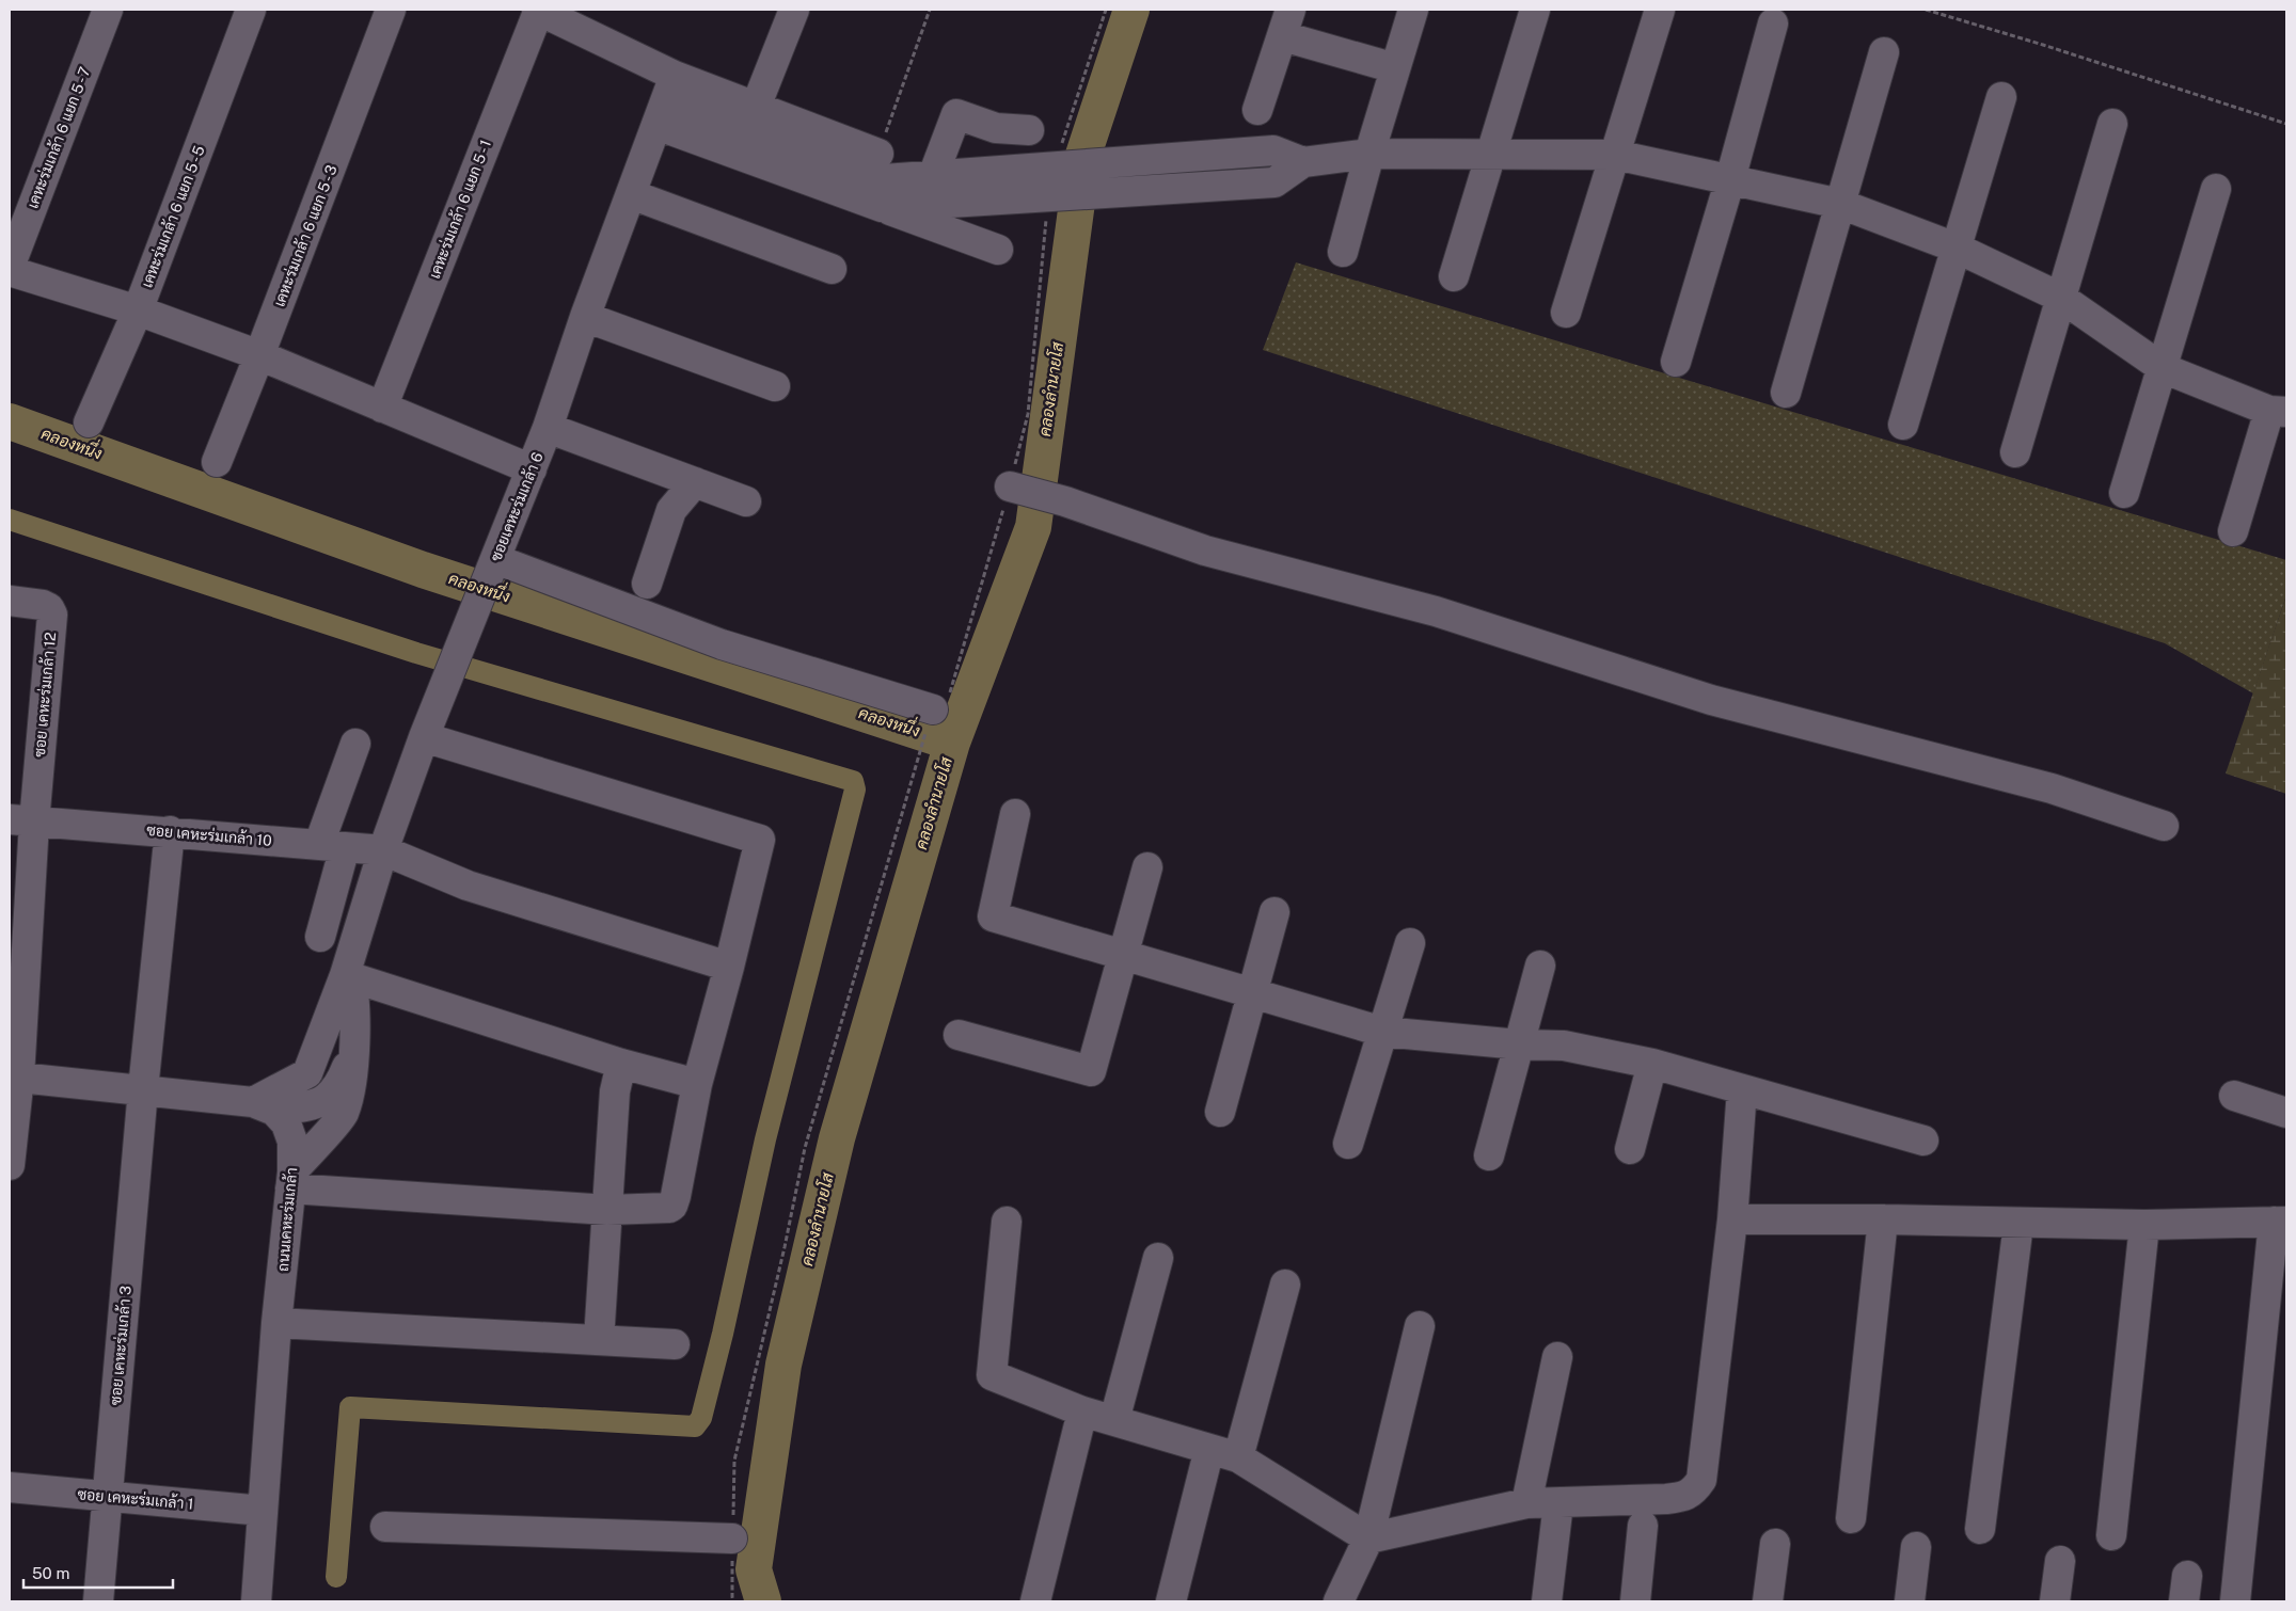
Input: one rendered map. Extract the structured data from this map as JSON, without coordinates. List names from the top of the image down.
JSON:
{
  "streets": {
    "street": [
      "เคหะร่มเกล้า 6 แยก 5 - 7",
      "เคหะร่มเกล้า 6 แยก 5 - 1",
      "เคหะร่มเกล้า 6 แยก 5 - 5",
      "เคหะร่มเกล้า 6 แยก 5 - 3",
      "ซอยเคหะร่มเกล้า 6",
      "ซอย เคหะร่มเกล้า 12",
      "ซอย เคหะร่มเกล้า 10",
      "ถนนเคหะร่มเกล้า",
      "ซอย เคหะร่มเกล้า 3",
      "ซอย เคหะร่มเกล้า 1"
    ]
  },
  "crossings": [
    ["ซอยเคหะร่มเกล้า 6", "ซอย เคหะร่มเกล้า 10"],
    ["ซอยเคหะร่มเกล้า 6", "ถนนเคหะร่มเกล้า"],
    ["ซอย เคหะร่มเกล้า 12", "ซอย เคหะร่มเกล้า 10"],
    ["ซอย เคหะร่มเกล้า 10", "ซอย เคหะร่มเกล้า 3"],
    ["ถนนเคหะร่มเกล้า", "ซอย เคหะร่มเกล้า 1"],
    ["ซอย เคหะร่มเกล้า 3", "ซอย เคหะร่มเกล้า 1"]
  ],
  "water": ["คลองลำนายโส", "คลองหนึ่ง"],
  "scale_bar": "50 m"
}
